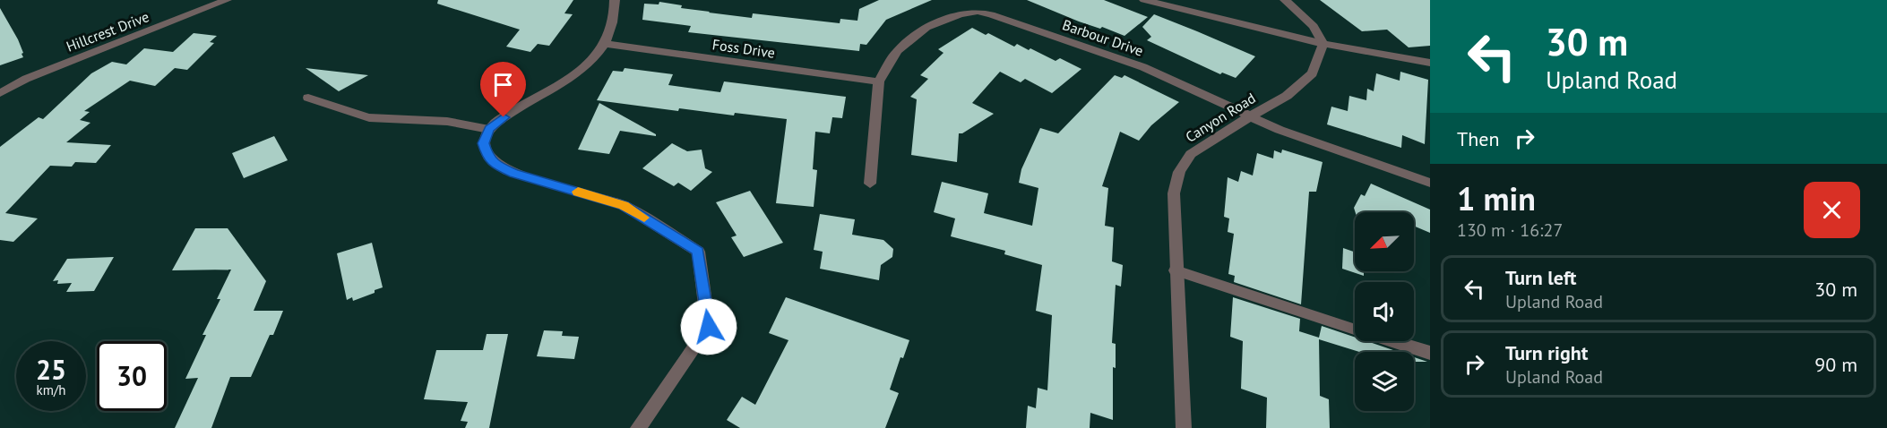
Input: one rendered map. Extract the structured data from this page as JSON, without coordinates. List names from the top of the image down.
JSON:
{
  "streets": {
    "street": [
      "Hillcrest Drive",
      "Barbour Drive",
      "Foss Drive",
      "Canyon Road"
    ]
  },
  "crossings": [
    ["Barbour Drive", "Foss Drive"],
    ["Barbour Drive", "Canyon Road"]
  ],
  "north": "bottom left",
  "page": {
    "turn": ["30 m", "Upland Road"],
    "then": "Then",
    "heading": ["1 min", "130 m · 16:27"],
    "list": [
      {
        "name": "Turn left",
        "note": "Upland Road",
        "value": "30 m"
      },
      {
        "name": "Turn right",
        "note": "Upland Road",
        "value": "90 m"
      }
    ],
    "speed": "25 km/h",
    "limit": "30"
  }
}
